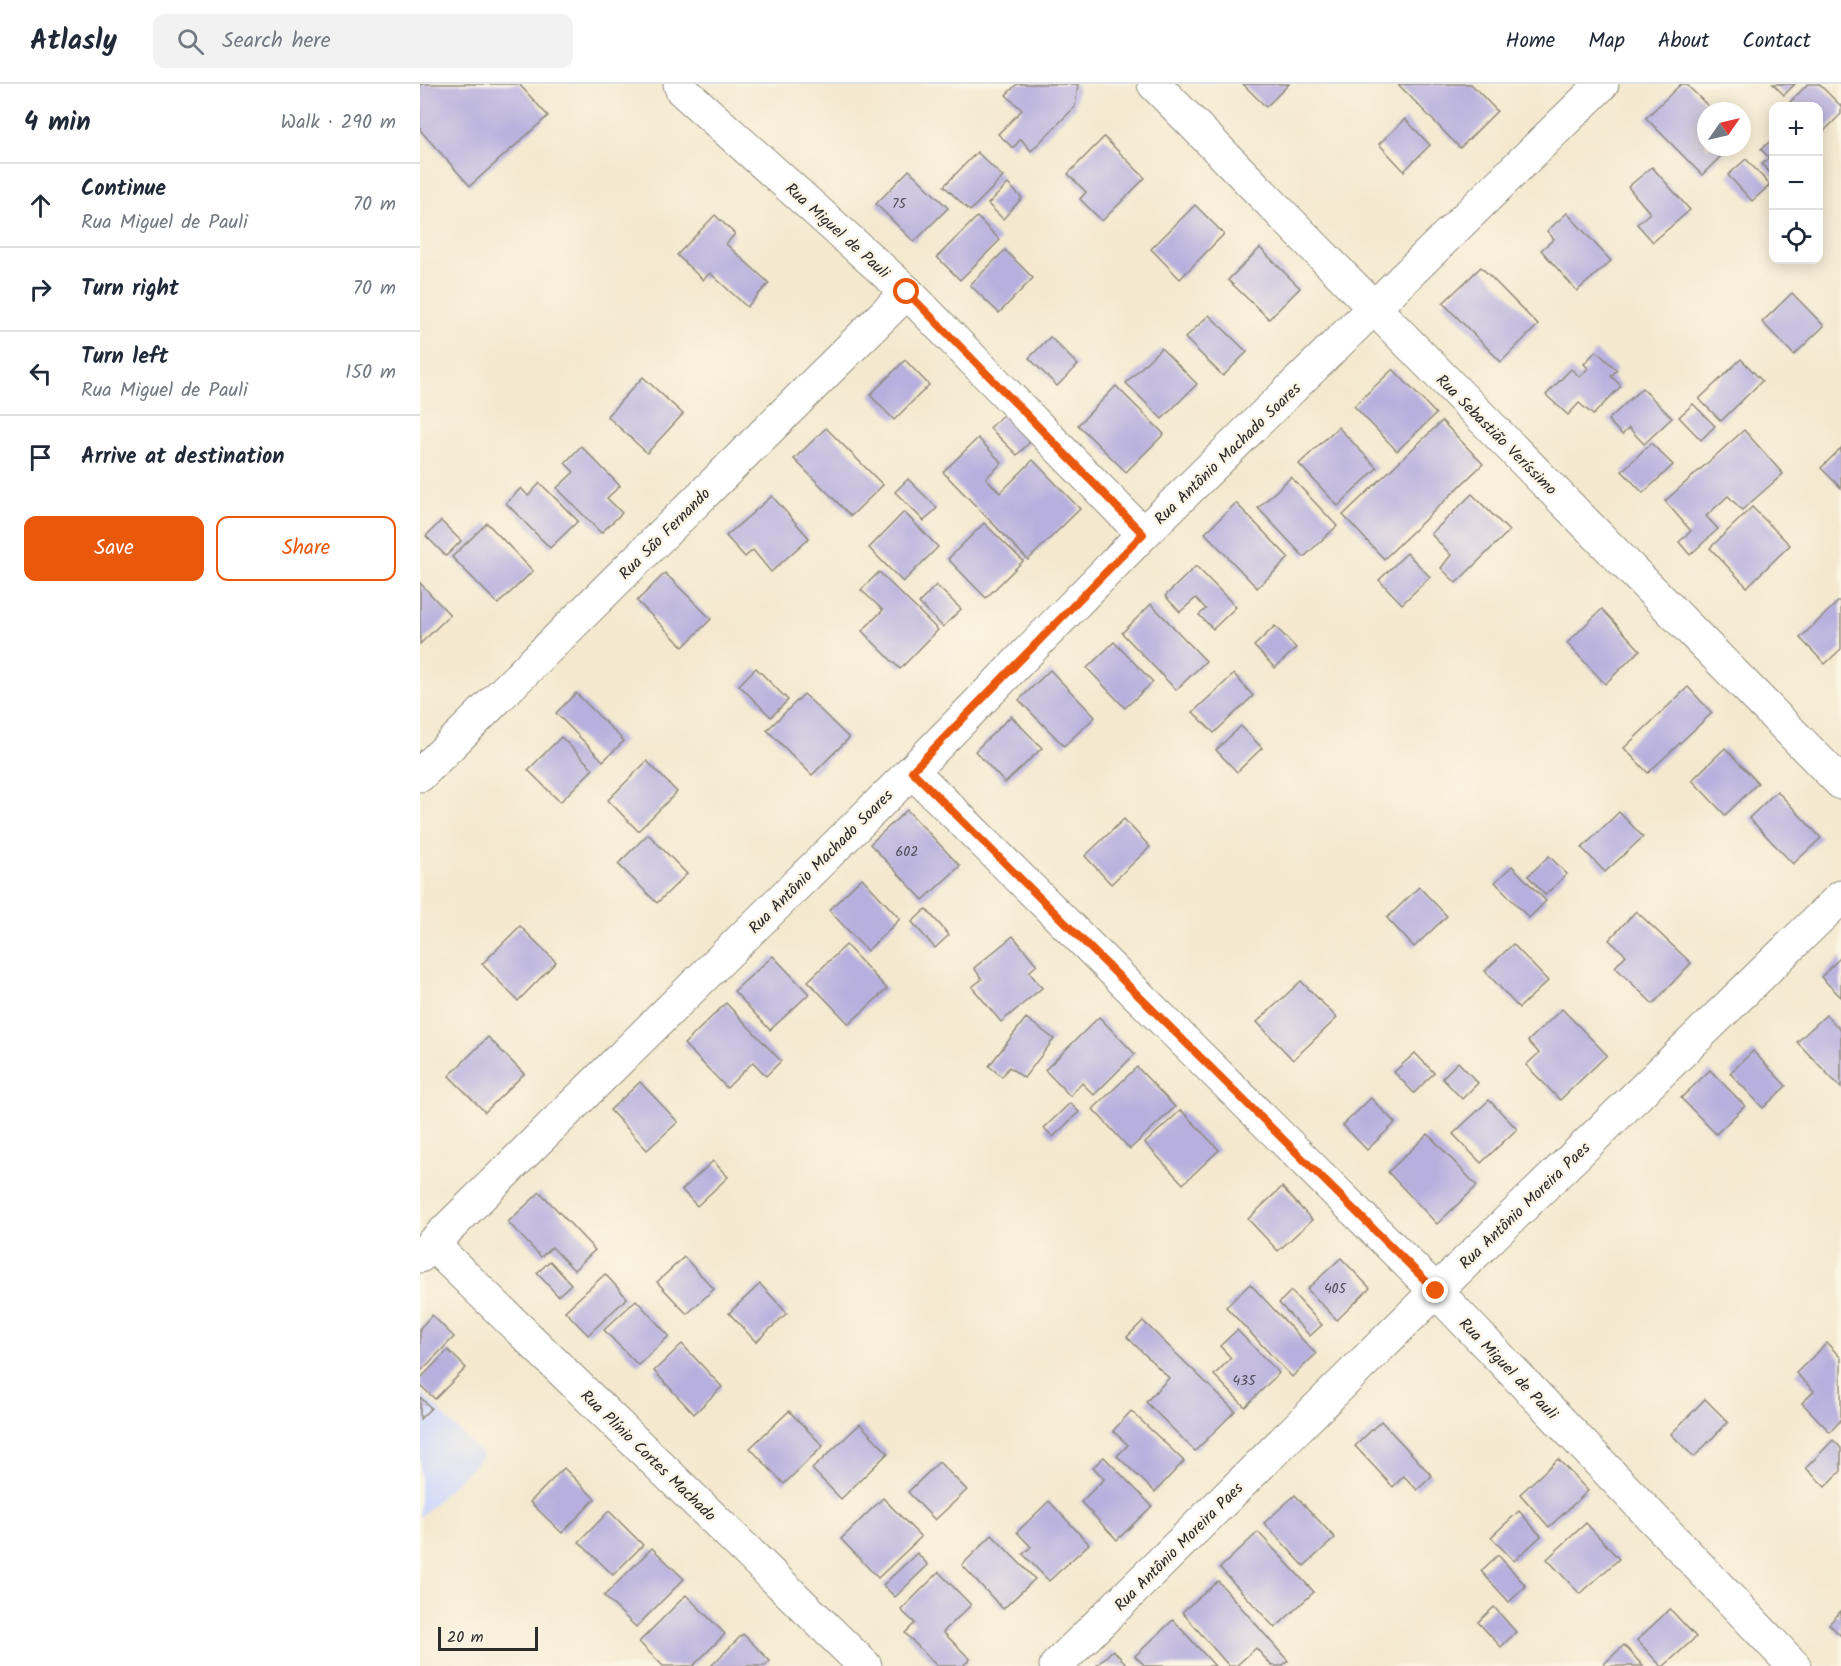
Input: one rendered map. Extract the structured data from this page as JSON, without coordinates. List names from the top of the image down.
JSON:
{
  "streets": {
    "street": [
      "Rua Miguel de Pauli",
      "Rua Sebastião Veríssimo",
      "Rua Antônio Machado Soares",
      "Rua São Fernando",
      "Rua Antônio Moreira Paes",
      "Rua Plínio Cortes Machado"
    ]
  },
  "crossings": [
    ["Rua Miguel de Pauli", "Rua Antônio Machado Soares"],
    ["Rua Miguel de Pauli", "Rua São Fernando"],
    ["Rua Miguel de Pauli", "Rua Antônio Moreira Paes"],
    ["Rua Sebastião Veríssimo", "Rua Antônio Machado Soares"],
    ["Rua Antônio Machado Soares", "Rua Plínio Cortes Machado"]
  ],
  "house_numbers": [
    "75",
    "602",
    "405",
    "435"
  ],
  "scale_bar": "20 m",
  "north": "top right",
  "page": {
    "header": "Atlasly",
    "search": "Search here",
    "nav": [
      "Home",
      "Map",
      "About",
      "Contact"
    ],
    "heading": ["4 min", "Walk · 290 m"],
    "map_buttons": ["+", "−"],
    "list": [
      ["Continue", "Rua Miguel de Pauli", "70 m"],
      ["Turn right", "70 m"],
      ["Turn left", "Rua Miguel de Pauli", "150 m"],
      "Arrive at destination"
    ],
    "buttons": ["Save", "Share"],
    "scale": "20 m"
  }
}
